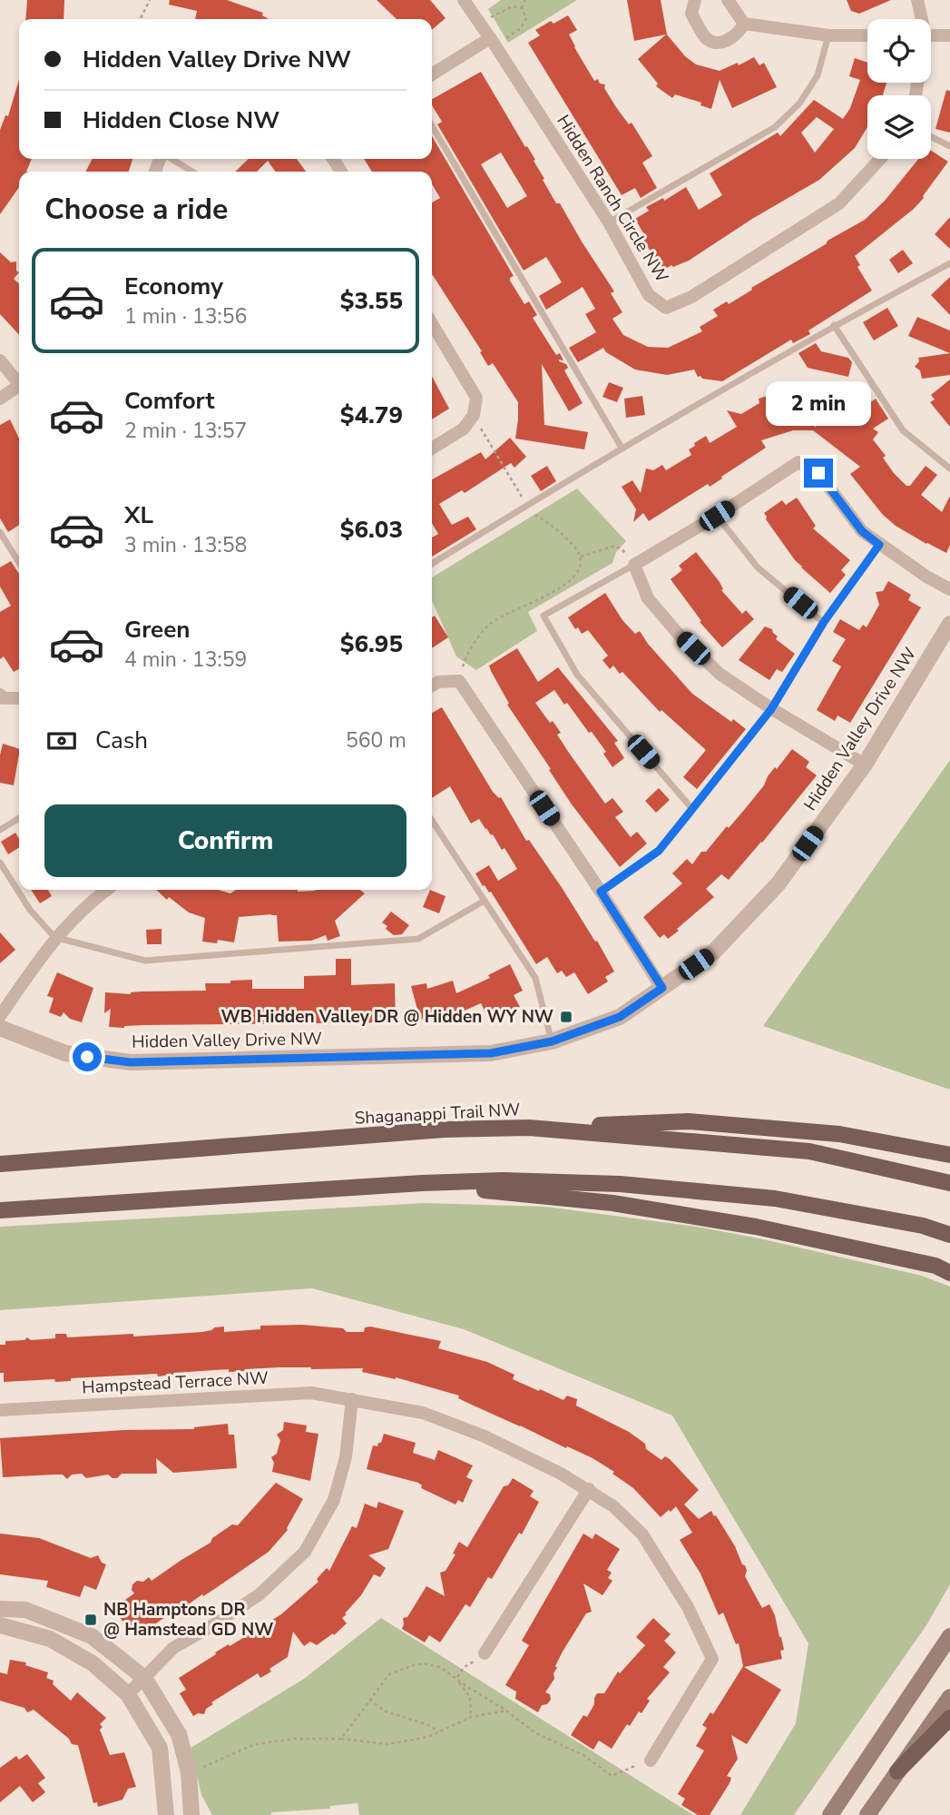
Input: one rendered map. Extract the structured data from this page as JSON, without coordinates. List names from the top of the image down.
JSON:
{
  "streets": {
    "main road": ["Shaganappi Trail NW"],
    "street": ["Hidden Ranch Circle NW", "Hidden Valley Drive NW", "Hampstead Terrace NW"]
  },
  "places": {
    "transit": ["WB Hidden Valley DR @ Hidden WY NW", "NB Hamptons DR @ Hamstead GD NW"]
  },
  "page": {
    "banner": ["Hidden Valley Drive NW", "Hidden Close NW"],
    "heading": "Choose a ride",
    "list": [
      {
        "name": "Economy",
        "note": "1 min · 13:56",
        "value": "$3.55"
      },
      {
        "name": "Comfort",
        "note": "2 min · 13:57",
        "value": "$4.79"
      },
      {
        "name": "XL",
        "note": "3 min · 13:58",
        "value": "$6.03"
      },
      {
        "name": "Green",
        "note": "4 min · 13:59",
        "value": "$6.95"
      }
    ],
    "bubble": "2 min",
    "pay": ["Cash", "560 m"],
    "buttons": "Confirm"
  }
}
